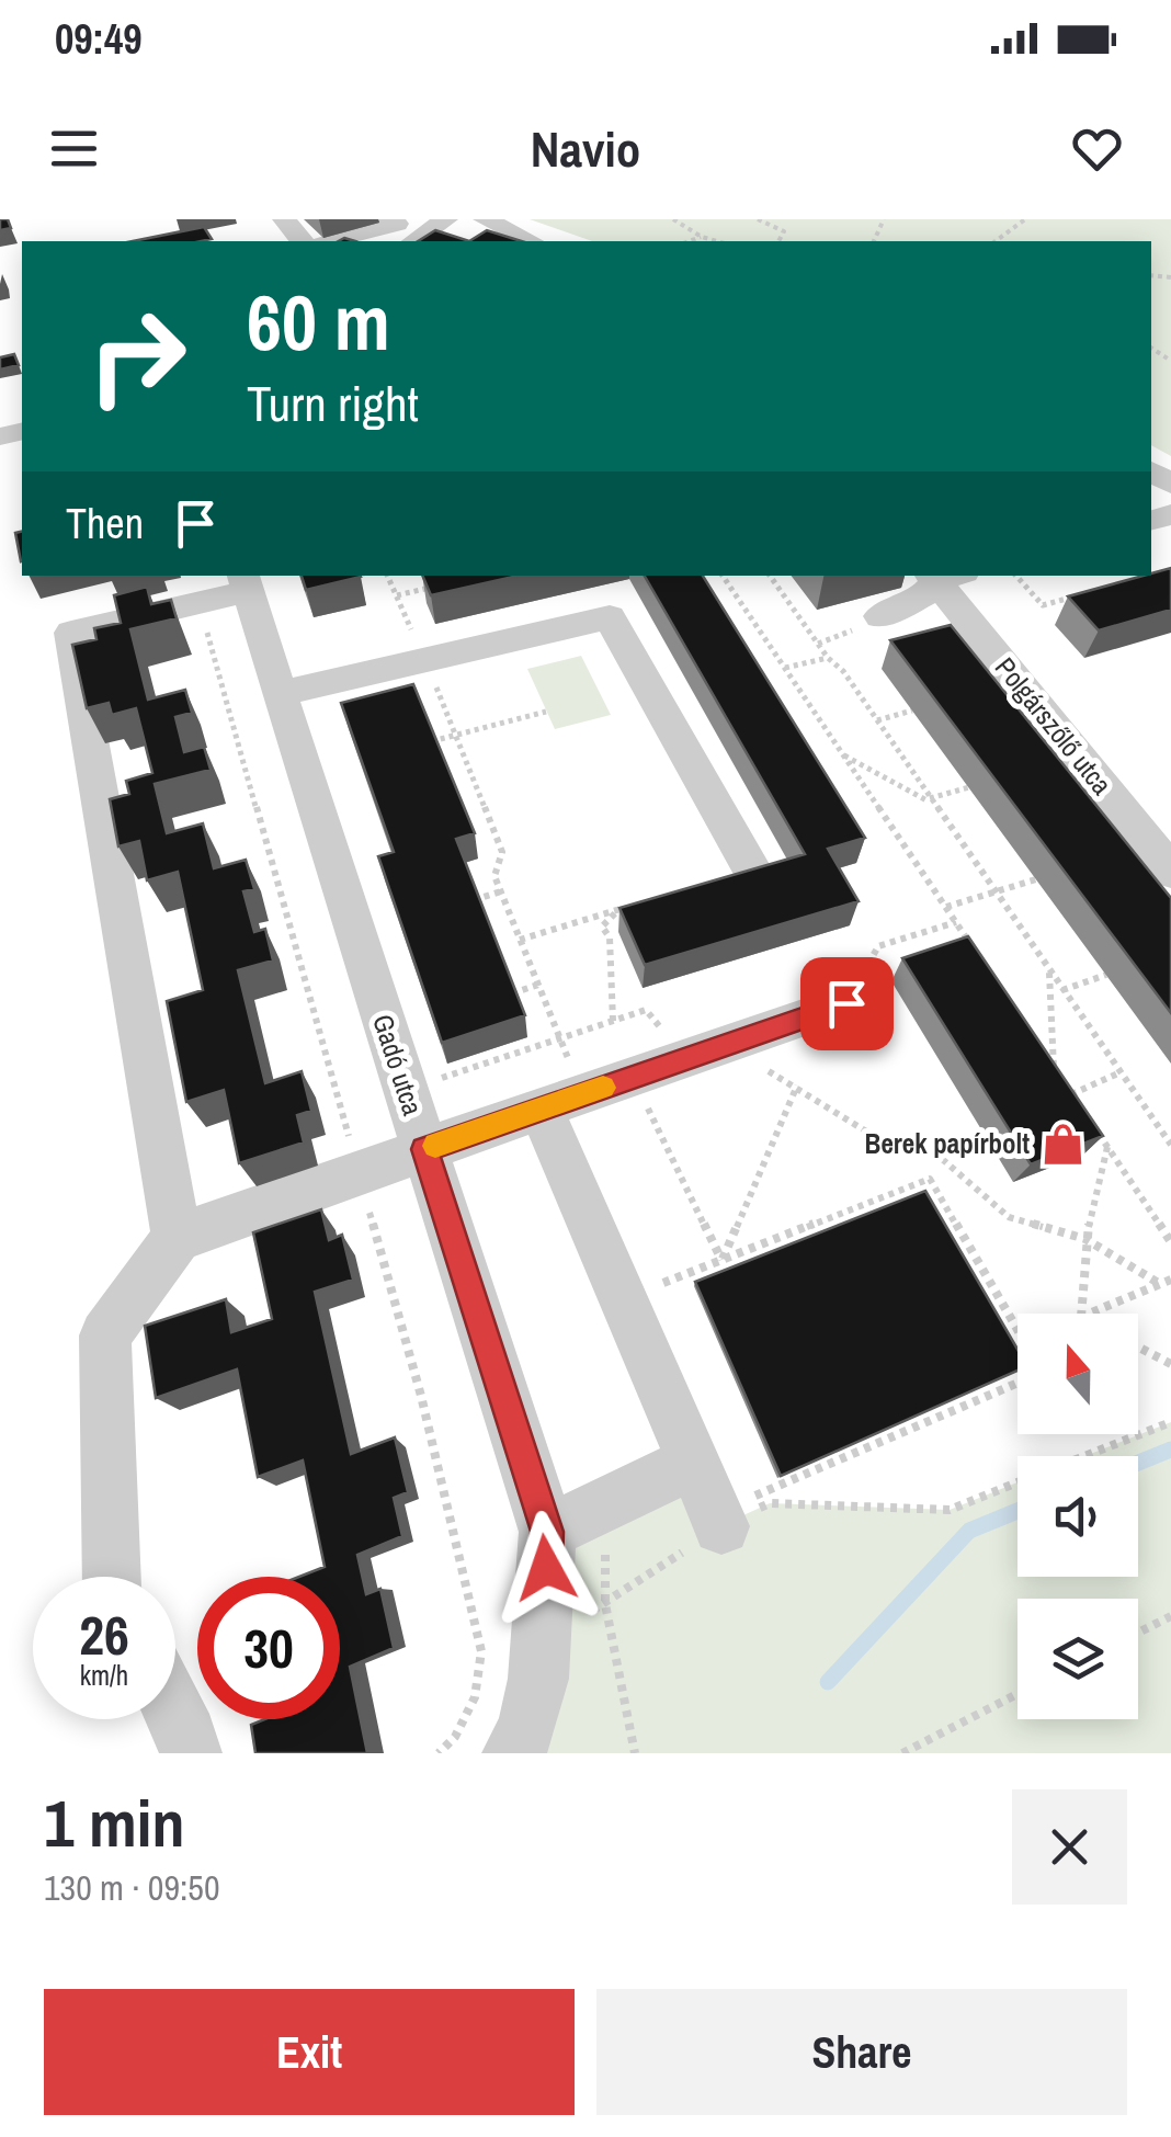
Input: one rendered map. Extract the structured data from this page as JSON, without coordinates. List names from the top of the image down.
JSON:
{
  "streets": {
    "street": ["Polgárszőlő utca", "Gadó utca"]
  },
  "places": {
    "shop": ["Berek papírbolt"]
  },
  "north": "top",
  "page": {
    "status": "09:49",
    "header": "Navio",
    "turn": ["60 m", "Turn right"],
    "then": "Then",
    "speed": "26 km/h",
    "limit": "30",
    "heading": ["1 min", "130 m · 09:50"],
    "buttons": ["Exit", "Share"]
  }
}
